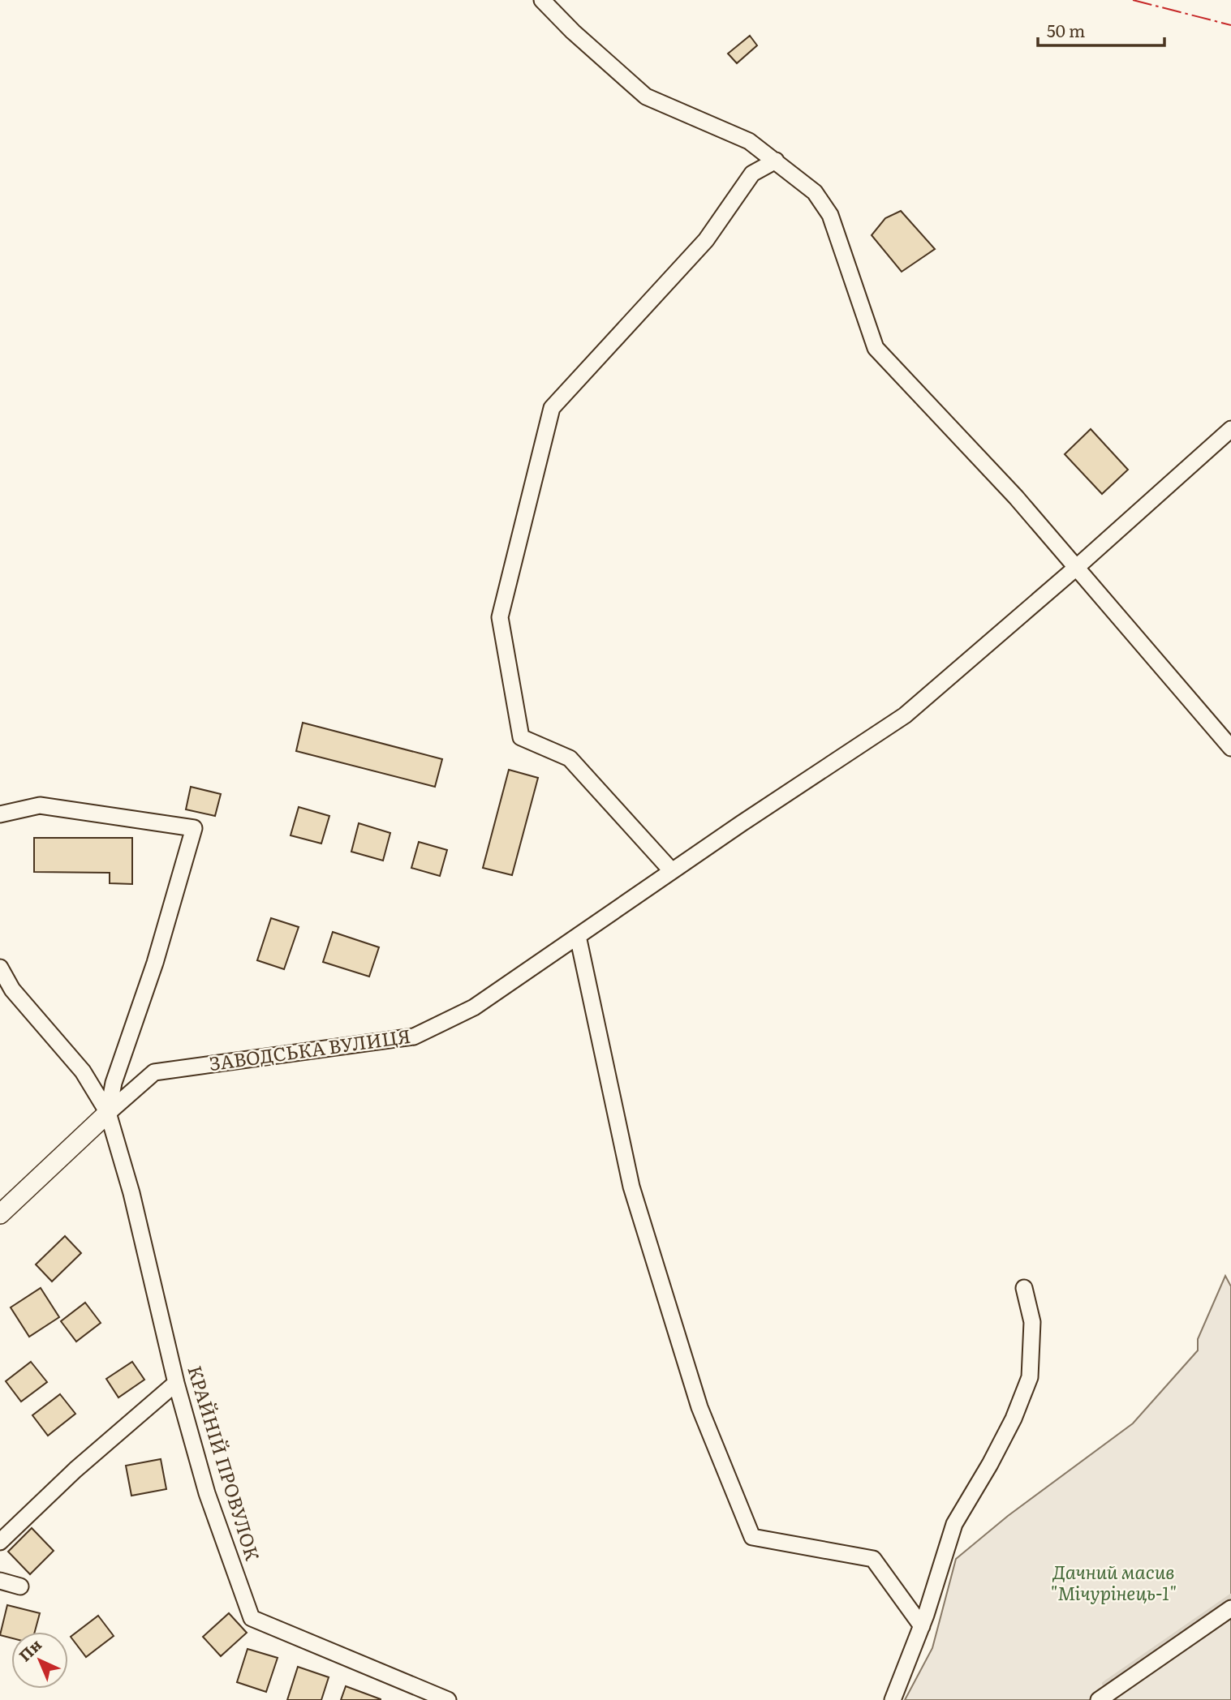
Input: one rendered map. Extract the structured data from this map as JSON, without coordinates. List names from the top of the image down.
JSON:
{
  "streets": {
    "street": ["ЗАВОДСЬКА ВУЛИЦЯ", "КРАЙНІЙ ПРОВУЛОК"]
  },
  "crossings": [
    ["ЗАВОДСЬКА ВУЛИЦЯ", "КРАЙНІЙ ПРОВУЛОК"]
  ],
  "parks": ["Дачний масив \"Мічурінець-1\""],
  "scale_bar": "50 m",
  "north": "top left"
}
